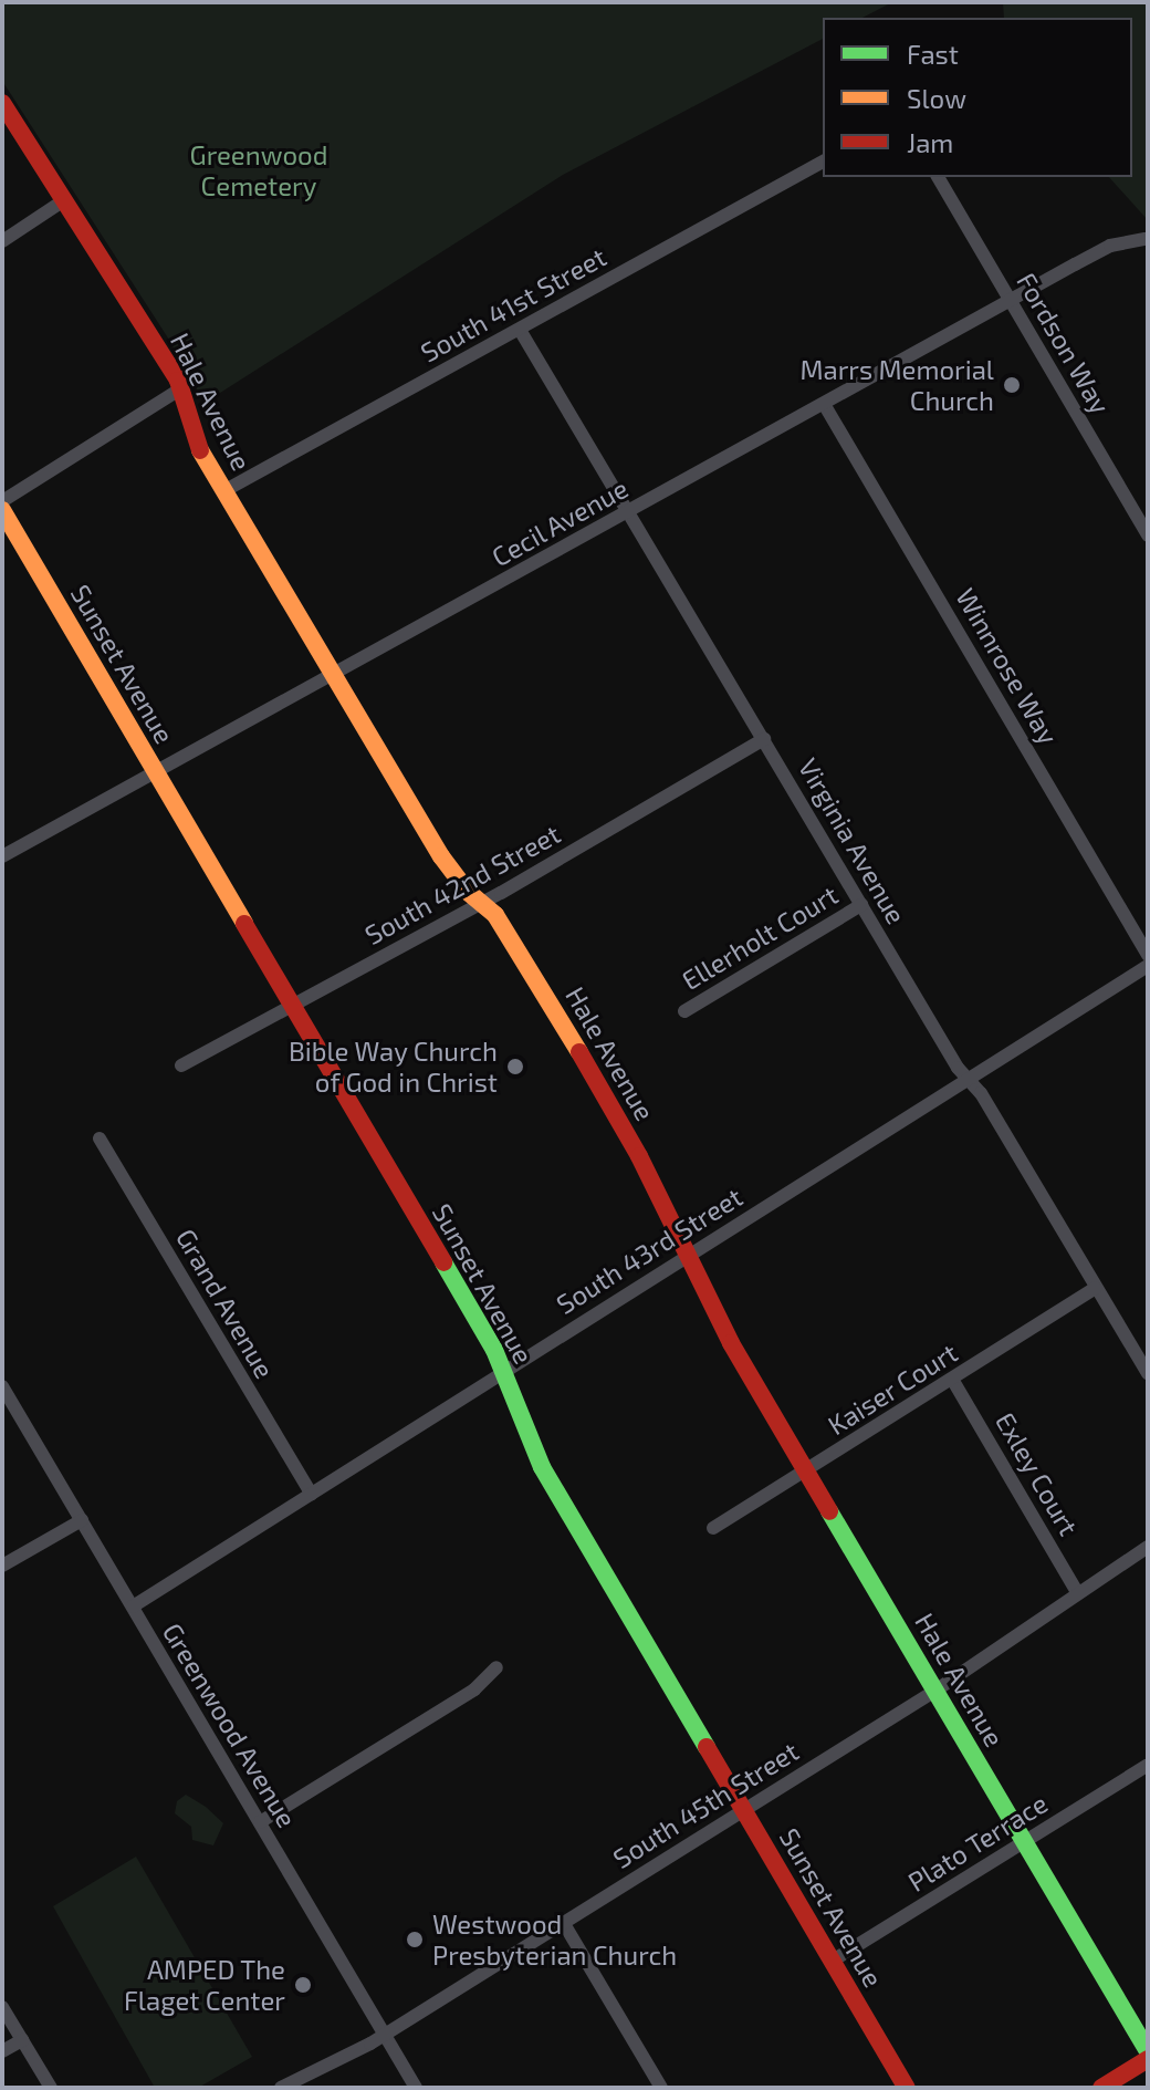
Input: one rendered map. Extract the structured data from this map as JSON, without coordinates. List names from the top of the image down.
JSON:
{
  "streets": {
    "street": [
      "South 41st Street",
      "Fordson Way",
      "Hale Avenue",
      "Cecil Avenue",
      "Sunset Avenue",
      "Winnrose Way",
      "Virginia Avenue",
      "South 42nd Street",
      "Ellerholt Court",
      "South 43rd Street",
      "Grand Avenue",
      "Kaiser Court",
      "Exley Court",
      "Greenwood Avenue",
      "South 45th Street",
      "Plato Terrace"
    ]
  },
  "crossings": [
    ["South 41st Street", "Hale Avenue"],
    ["South 41st Street", "Virginia Avenue"],
    ["Fordson Way", "Cecil Avenue"],
    ["Hale Avenue", "Cecil Avenue"],
    ["Hale Avenue", "South 42nd Street"],
    ["Hale Avenue", "South 43rd Street"],
    ["Hale Avenue", "Kaiser Court"],
    ["Hale Avenue", "South 45th Street"],
    ["Hale Avenue", "Plato Terrace"],
    ["Cecil Avenue", "Sunset Avenue"],
    ["Cecil Avenue", "Winnrose Way"],
    ["Cecil Avenue", "Virginia Avenue"],
    ["Sunset Avenue", "South 42nd Street"],
    ["Sunset Avenue", "South 43rd Street"],
    ["Sunset Avenue", "South 45th Street"],
    ["Sunset Avenue", "Plato Terrace"],
    ["Virginia Avenue", "South 42nd Street"],
    ["Virginia Avenue", "Ellerholt Court"],
    ["Virginia Avenue", "South 43rd Street"],
    ["Virginia Avenue", "Kaiser Court"],
    ["South 43rd Street", "Grand Avenue"],
    ["South 43rd Street", "Greenwood Avenue"],
    ["Kaiser Court", "Exley Court"],
    ["Exley Court", "South 45th Street"],
    ["Greenwood Avenue", "South 45th Street"]
  ],
  "parks": ["Greenwood Cemetery"],
  "places": [
    "Marrs Memorial Church",
    "Bible Way Church of God in Christ",
    "Westwood Presbyterian Church",
    "AMPED The Flaget Center"
  ],
  "legend": ["Fast", "Slow", "Jam"]
}
